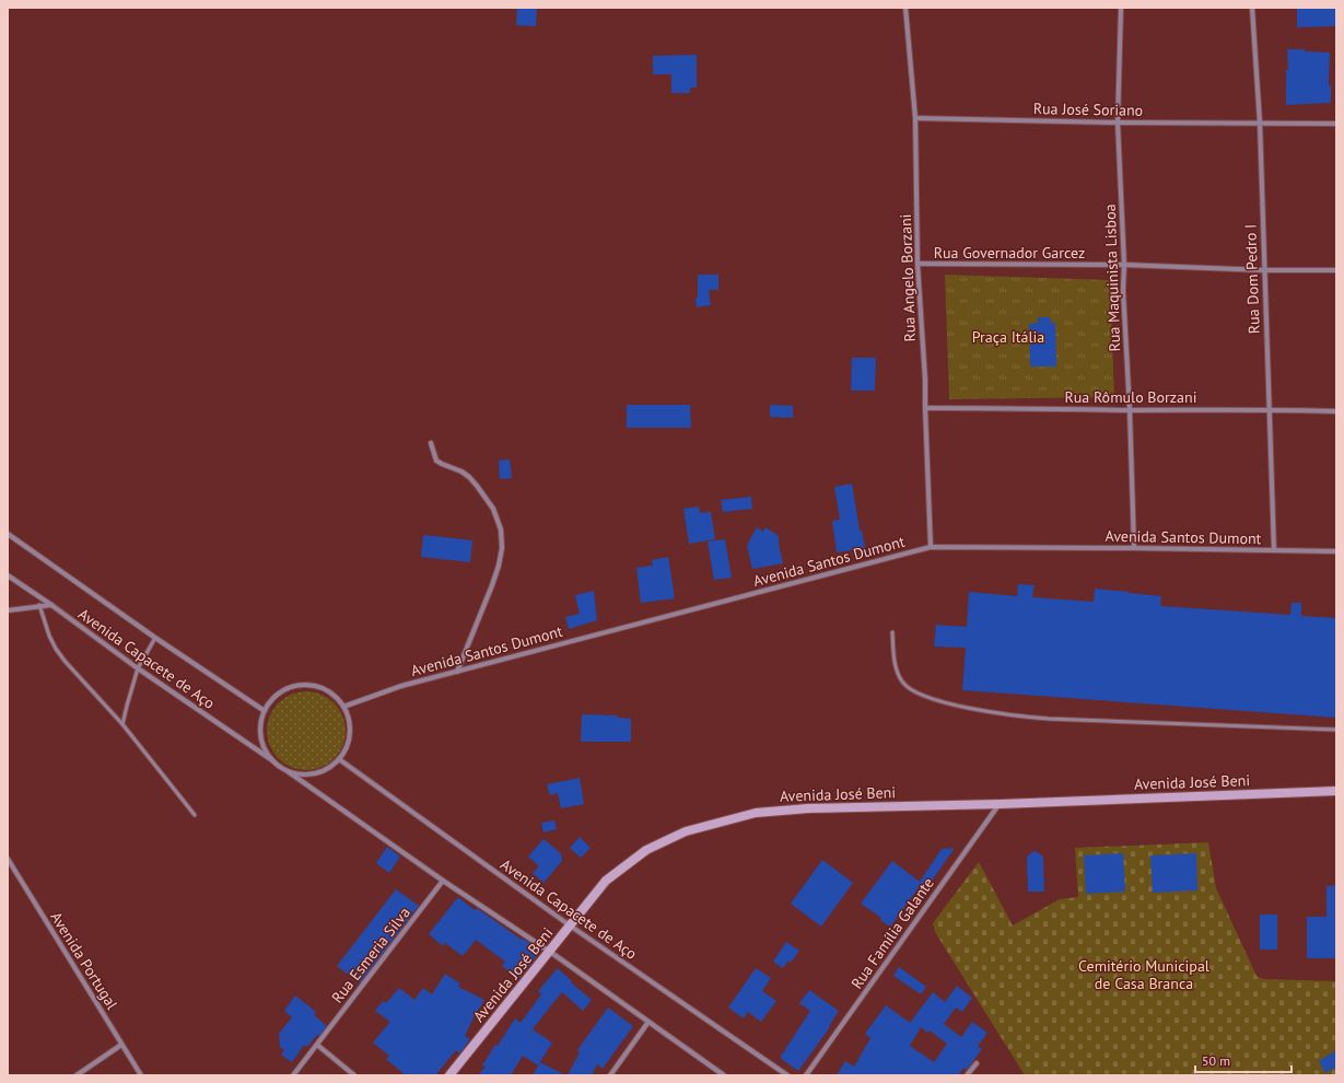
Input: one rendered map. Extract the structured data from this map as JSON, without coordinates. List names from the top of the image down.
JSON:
{
  "streets": {
    "main road": ["Avenida José Beni"],
    "street": [
      "Rua José Soriano",
      "Rua Governador Garcez",
      "Rua Angelo Borzani",
      "Rua Maquinista Lisboa",
      "Rua Dom Pedro I",
      "Rua Rômulo Borzani",
      "Avenida Santos Dumont",
      "Avenida Capacete de Aço",
      "Rua Família Galante",
      "Rua Esmeria Silva",
      "Avenida Portugal"
    ]
  },
  "crossings": [
    ["Rua José Soriano", "Rua Angelo Borzani"],
    ["Rua José Soriano", "Rua Maquinista Lisboa"],
    ["Rua José Soriano", "Rua Dom Pedro I"],
    ["Rua Governador Garcez", "Rua Angelo Borzani"],
    ["Rua Governador Garcez", "Rua Maquinista Lisboa"],
    ["Rua Governador Garcez", "Rua Dom Pedro I"],
    ["Rua Angelo Borzani", "Rua Rômulo Borzani"],
    ["Rua Angelo Borzani", "Avenida Santos Dumont"],
    ["Rua Maquinista Lisboa", "Rua Rômulo Borzani"],
    ["Rua Maquinista Lisboa", "Avenida Santos Dumont"],
    ["Rua Dom Pedro I", "Rua Rômulo Borzani"],
    ["Rua Dom Pedro I", "Avenida Santos Dumont"],
    ["Avenida Santos Dumont", "Avenida Capacete de Aço"],
    ["Avenida Capacete de Aço", "Avenida José Beni"],
    ["Avenida José Beni", "Rua Família Galante"]
  ],
  "parks": ["Praça Itália", "Cemitério Municipal de Casa Branca"],
  "scale_bar": "50 m"
}
